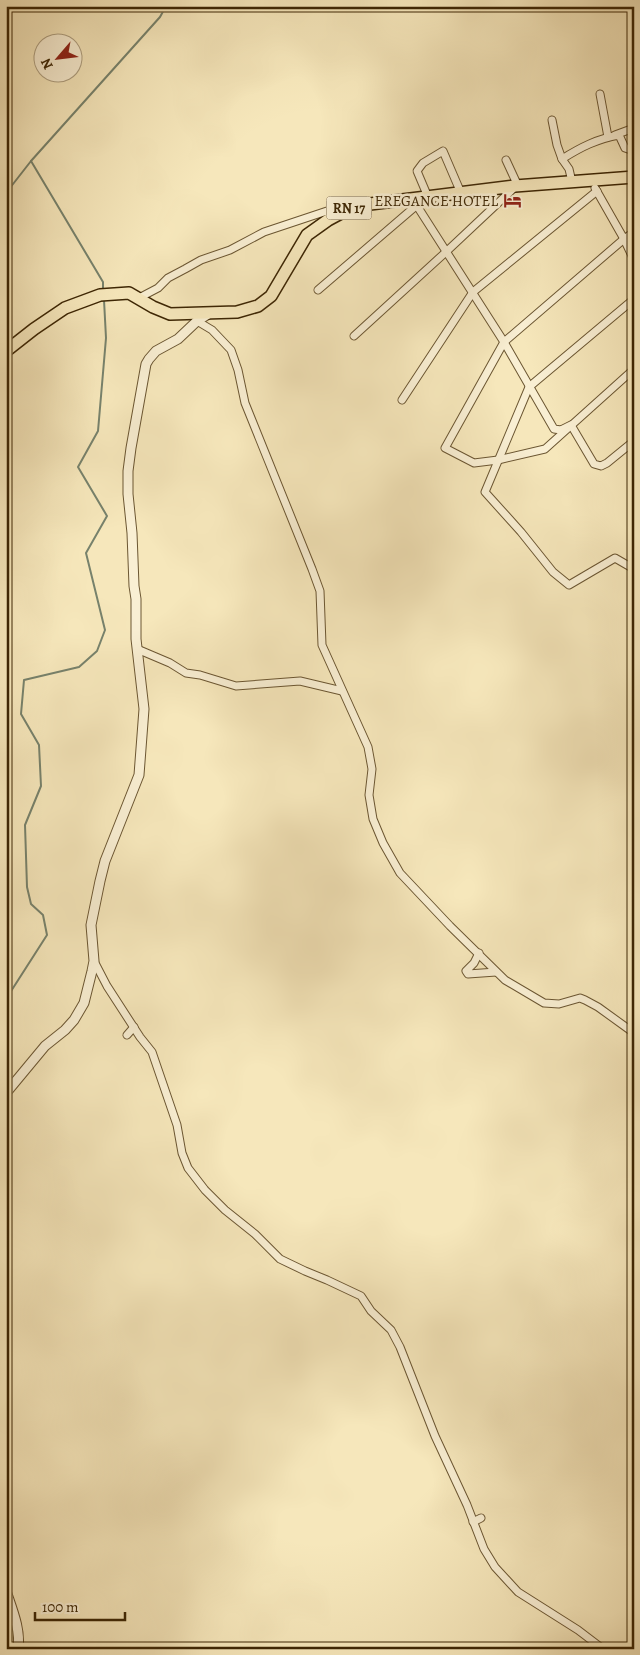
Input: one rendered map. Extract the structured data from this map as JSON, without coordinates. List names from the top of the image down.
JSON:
{
  "streets": {
    "main road": ["RN 17"]
  },
  "places": {
    "hotel": ["EREGANCE HOTEL"]
  },
  "scale_bar": "100 m",
  "north": "bottom left"
}
